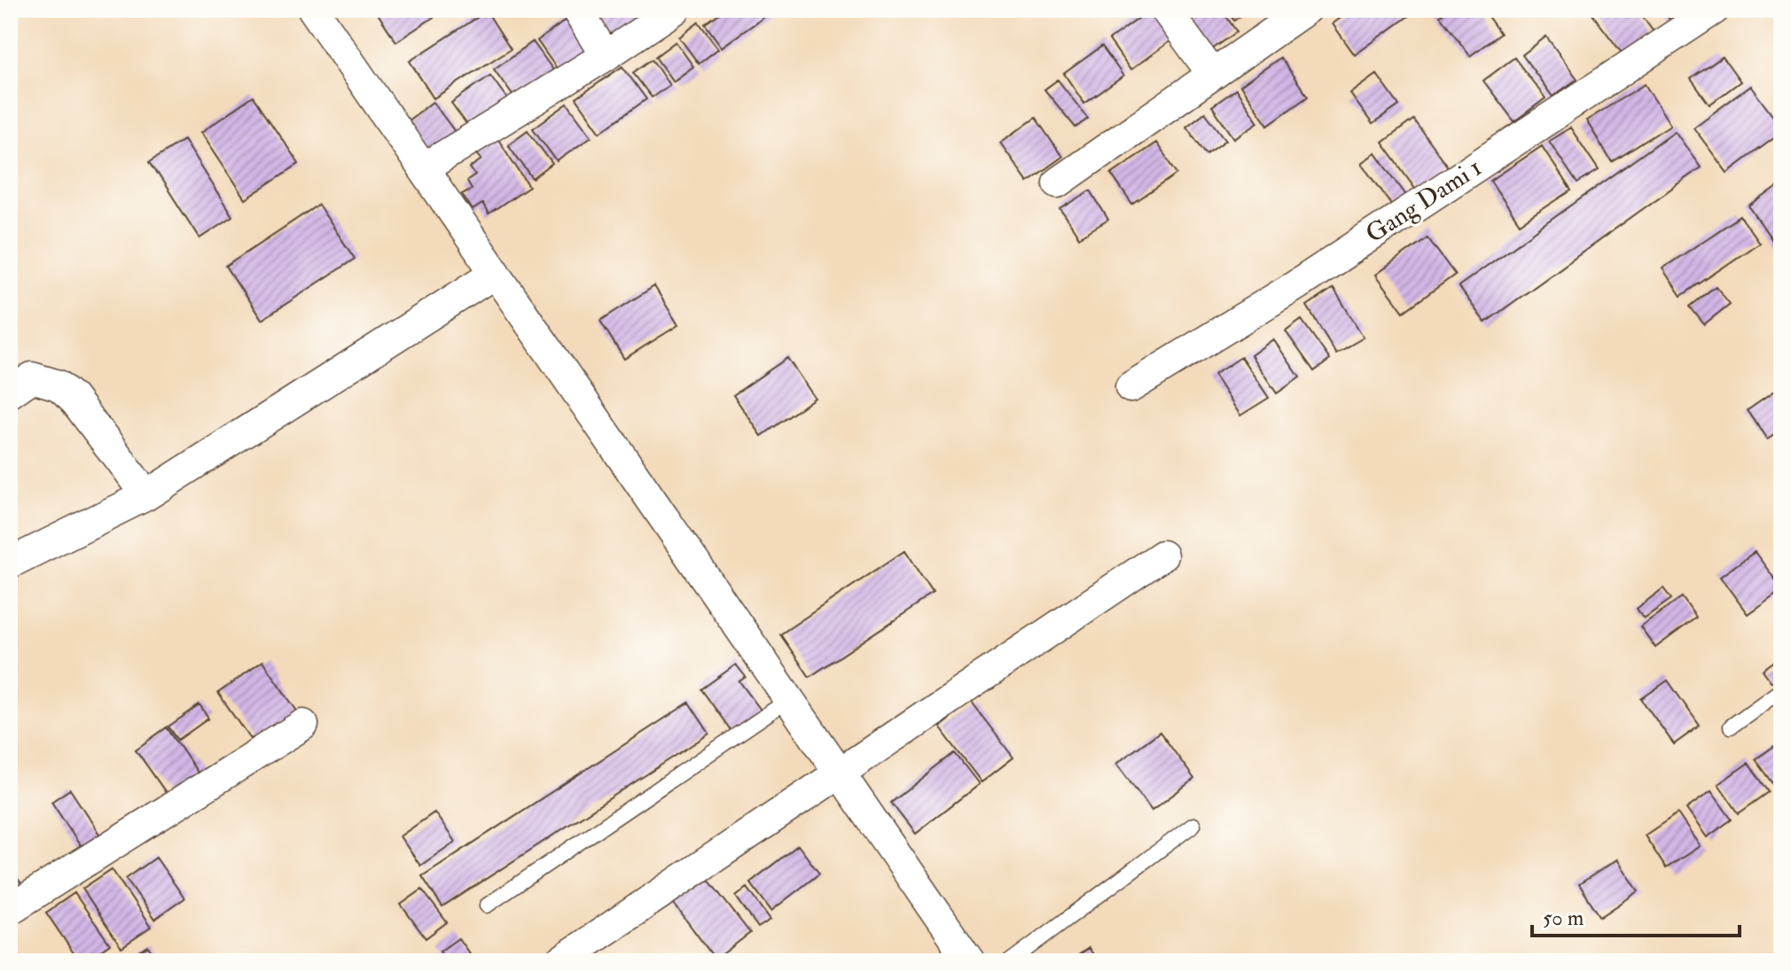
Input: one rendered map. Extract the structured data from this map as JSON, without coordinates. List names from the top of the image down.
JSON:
{
  "streets": {
    "street": ["Gang Dami 1"]
  },
  "scale_bar": "50 m"
}
